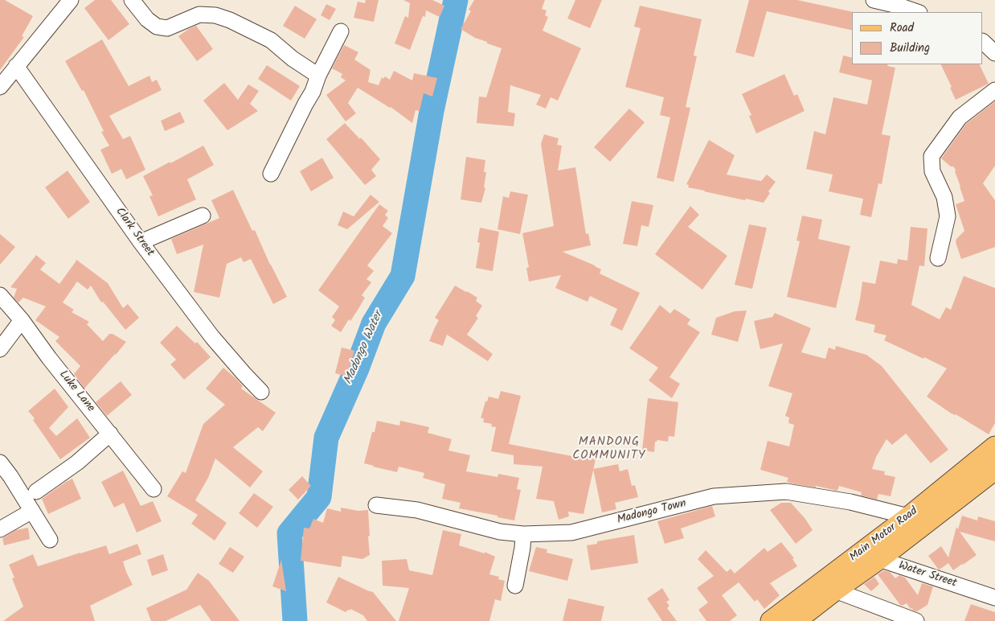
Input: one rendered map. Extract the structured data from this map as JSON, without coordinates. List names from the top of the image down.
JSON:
{
  "streets": {
    "main road": ["Main Motor Road"],
    "street": [
      "Clark Street",
      "Luke Lane",
      "Madongo Town",
      "Water Street"
    ]
  },
  "crossings": [
    ["Madongo Town", "Main Motor Road"],
    ["Main Motor Road", "Water Street"]
  ],
  "districts": ["MANDONG COMMUNITY"],
  "water": ["Madongo Water"],
  "legend": ["Road", "Building"]
}
